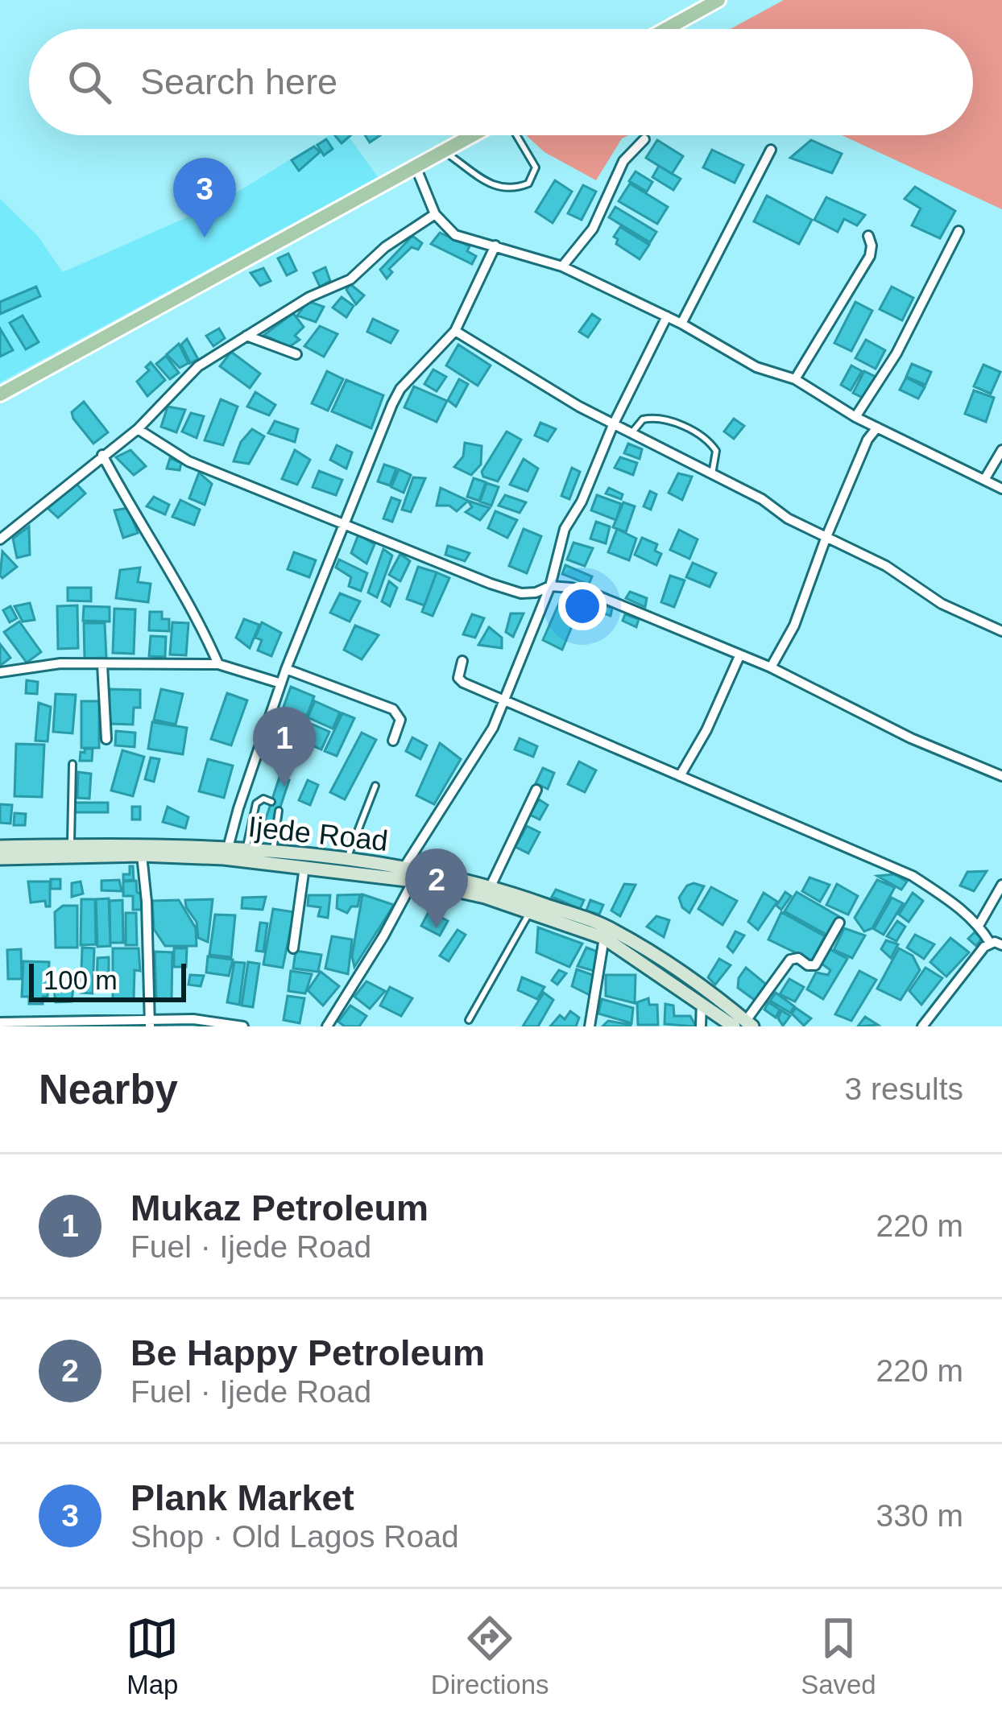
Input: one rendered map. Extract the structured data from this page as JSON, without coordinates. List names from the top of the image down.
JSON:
{
  "streets": {
    "main road": ["Ijede Road"]
  },
  "scale_bar": "100 m",
  "page": {
    "search": "Search here",
    "pins": ["3", "1", "2"],
    "scale": "100 m",
    "heading": ["Nearby", "3 results"],
    "list": [
      {
        "mark": "1",
        "name": "Mukaz Petroleum",
        "note": "Fuel · Ijede Road",
        "value": "220 m"
      },
      {
        "mark": "2",
        "name": "Be Happy Petroleum",
        "note": "Fuel · Ijede Road",
        "value": "220 m"
      },
      {
        "mark": "3",
        "name": "Plank Market",
        "note": "Shop · Old Lagos Road",
        "value": "330 m"
      }
    ],
    "nav": ["Map", "Directions", "Saved"]
  }
}
